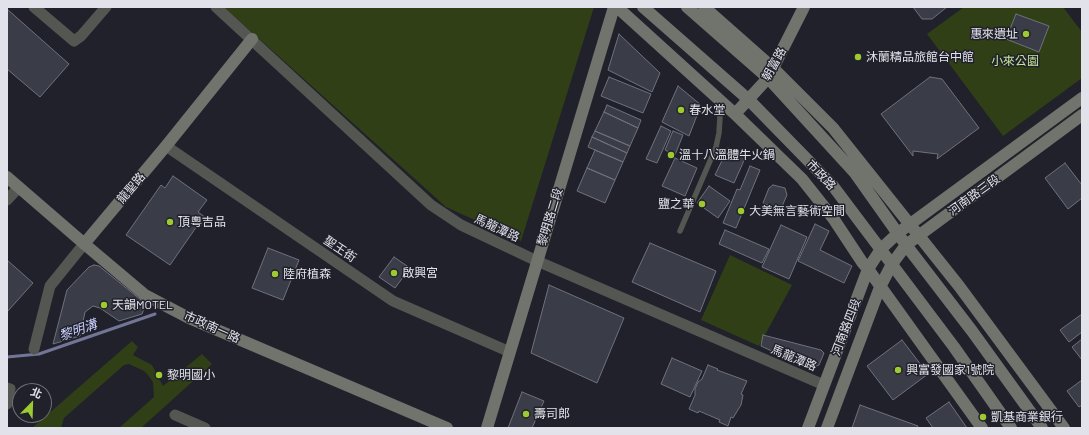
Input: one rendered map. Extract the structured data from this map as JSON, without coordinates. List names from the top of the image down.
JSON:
{
  "streets": {
    "street": [
      "朝富路",
      "市政路",
      "龍聖路",
      "河南路三段",
      "黎明路二段",
      "馬龍潭路",
      "聖王街",
      "市政南一路",
      "河南路四段"
    ]
  },
  "crossings": [
    ["朝富路", "市政路"],
    ["市政路", "河南路三段"],
    ["市政路", "黎明路二段"],
    ["市政路", "河南路四段"],
    ["龍聖路", "馬龍潭路"],
    ["龍聖路", "聖王街"],
    ["龍聖路", "市政南一路"],
    ["河南路三段", "河南路四段"],
    ["黎明路二段", "馬龍潭路"],
    ["黎明路二段", "聖王街"],
    ["馬龍潭路", "河南路四段"]
  ],
  "water": ["黎明溝"],
  "parks": ["小來公園"],
  "places": [
    "惠來遺址",
    "沐蘭精品旅館台中館",
    "春水堂",
    "溫十八溫體牛火鍋",
    "鹽之華",
    "大美無言藝術空間",
    "頂粵吉品",
    "啟興宮",
    "陸府植森",
    "天韻MOTEL",
    "興富發國家1號院",
    "黎明國小",
    "壽司郎",
    "凱基商業銀行"
  ],
  "north": "top right"
}
